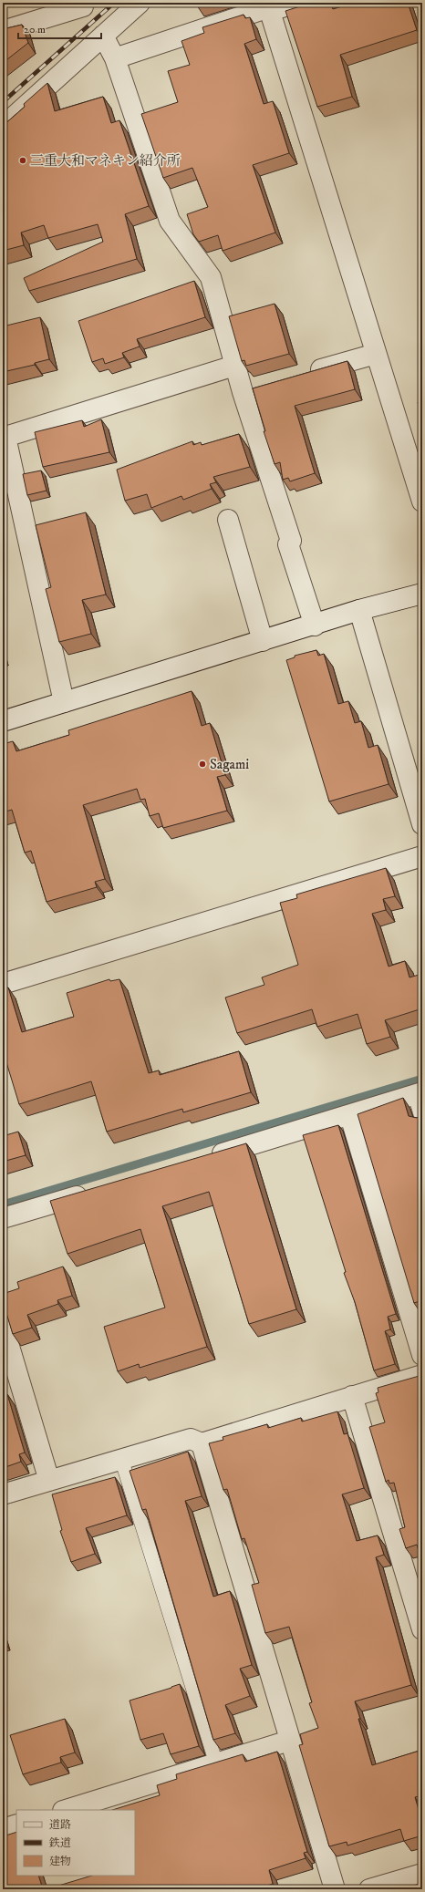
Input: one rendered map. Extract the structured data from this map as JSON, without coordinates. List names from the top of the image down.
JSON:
{
  "places": ["三重大和マネキン紹介所", "Sagami"],
  "legend": ["道路", "鉄道", "建物"],
  "scale_bar": "20 m"
}
